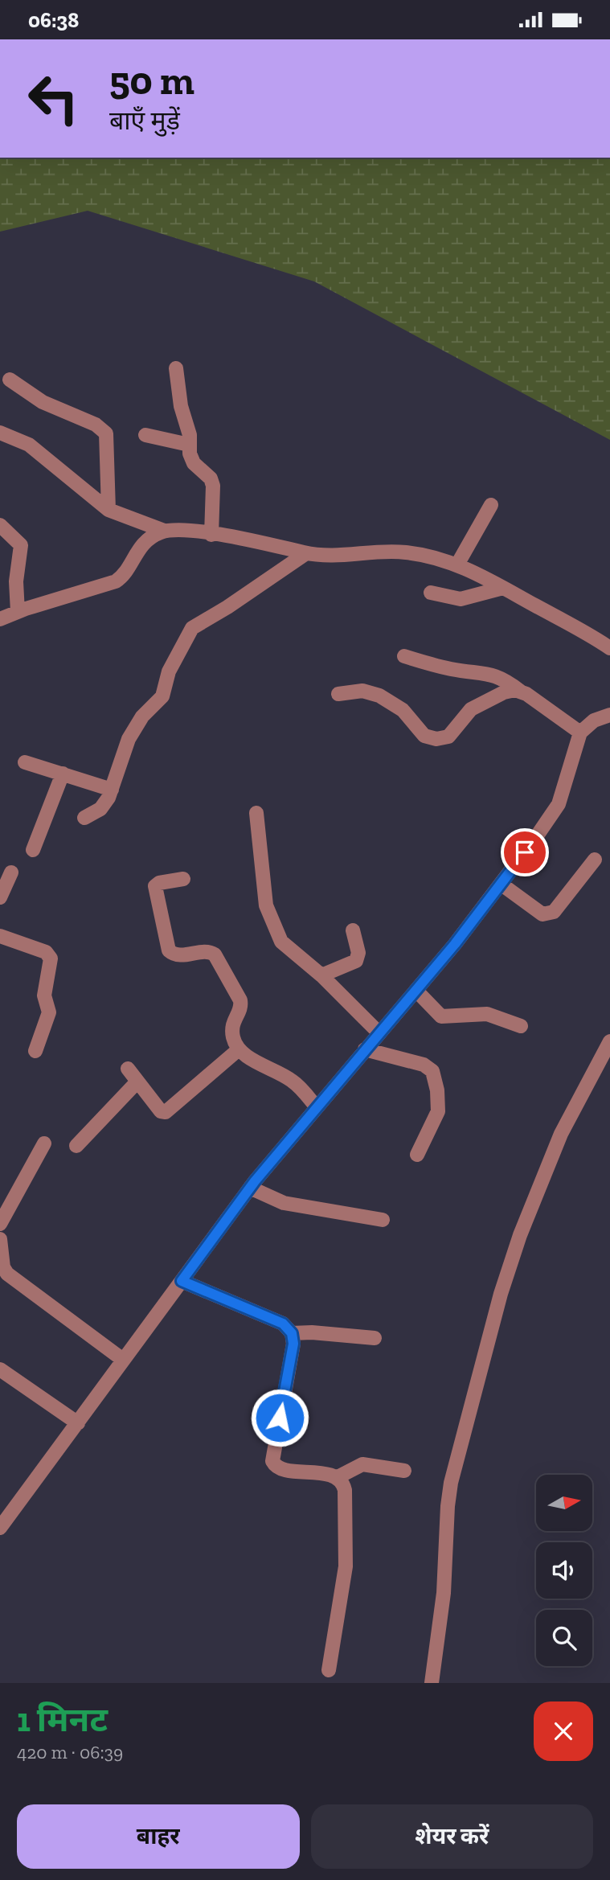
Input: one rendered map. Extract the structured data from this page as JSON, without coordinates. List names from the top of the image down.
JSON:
{
  "north": "right",
  "page": {
    "status": "06:38",
    "turn": ["50 m", "बाएँ मुड़ें"],
    "heading": ["1 मिनट", "420 m · 06:39"],
    "buttons": ["बाहर", "शेयर करें"]
  }
}
